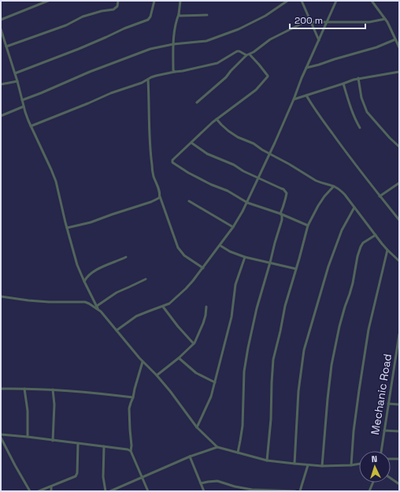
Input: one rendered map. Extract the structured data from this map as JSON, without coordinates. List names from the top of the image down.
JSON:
{
  "streets": {
    "street": ["Mechanic Road"]
  },
  "scale_bar": "200 m",
  "north": "top"
}
